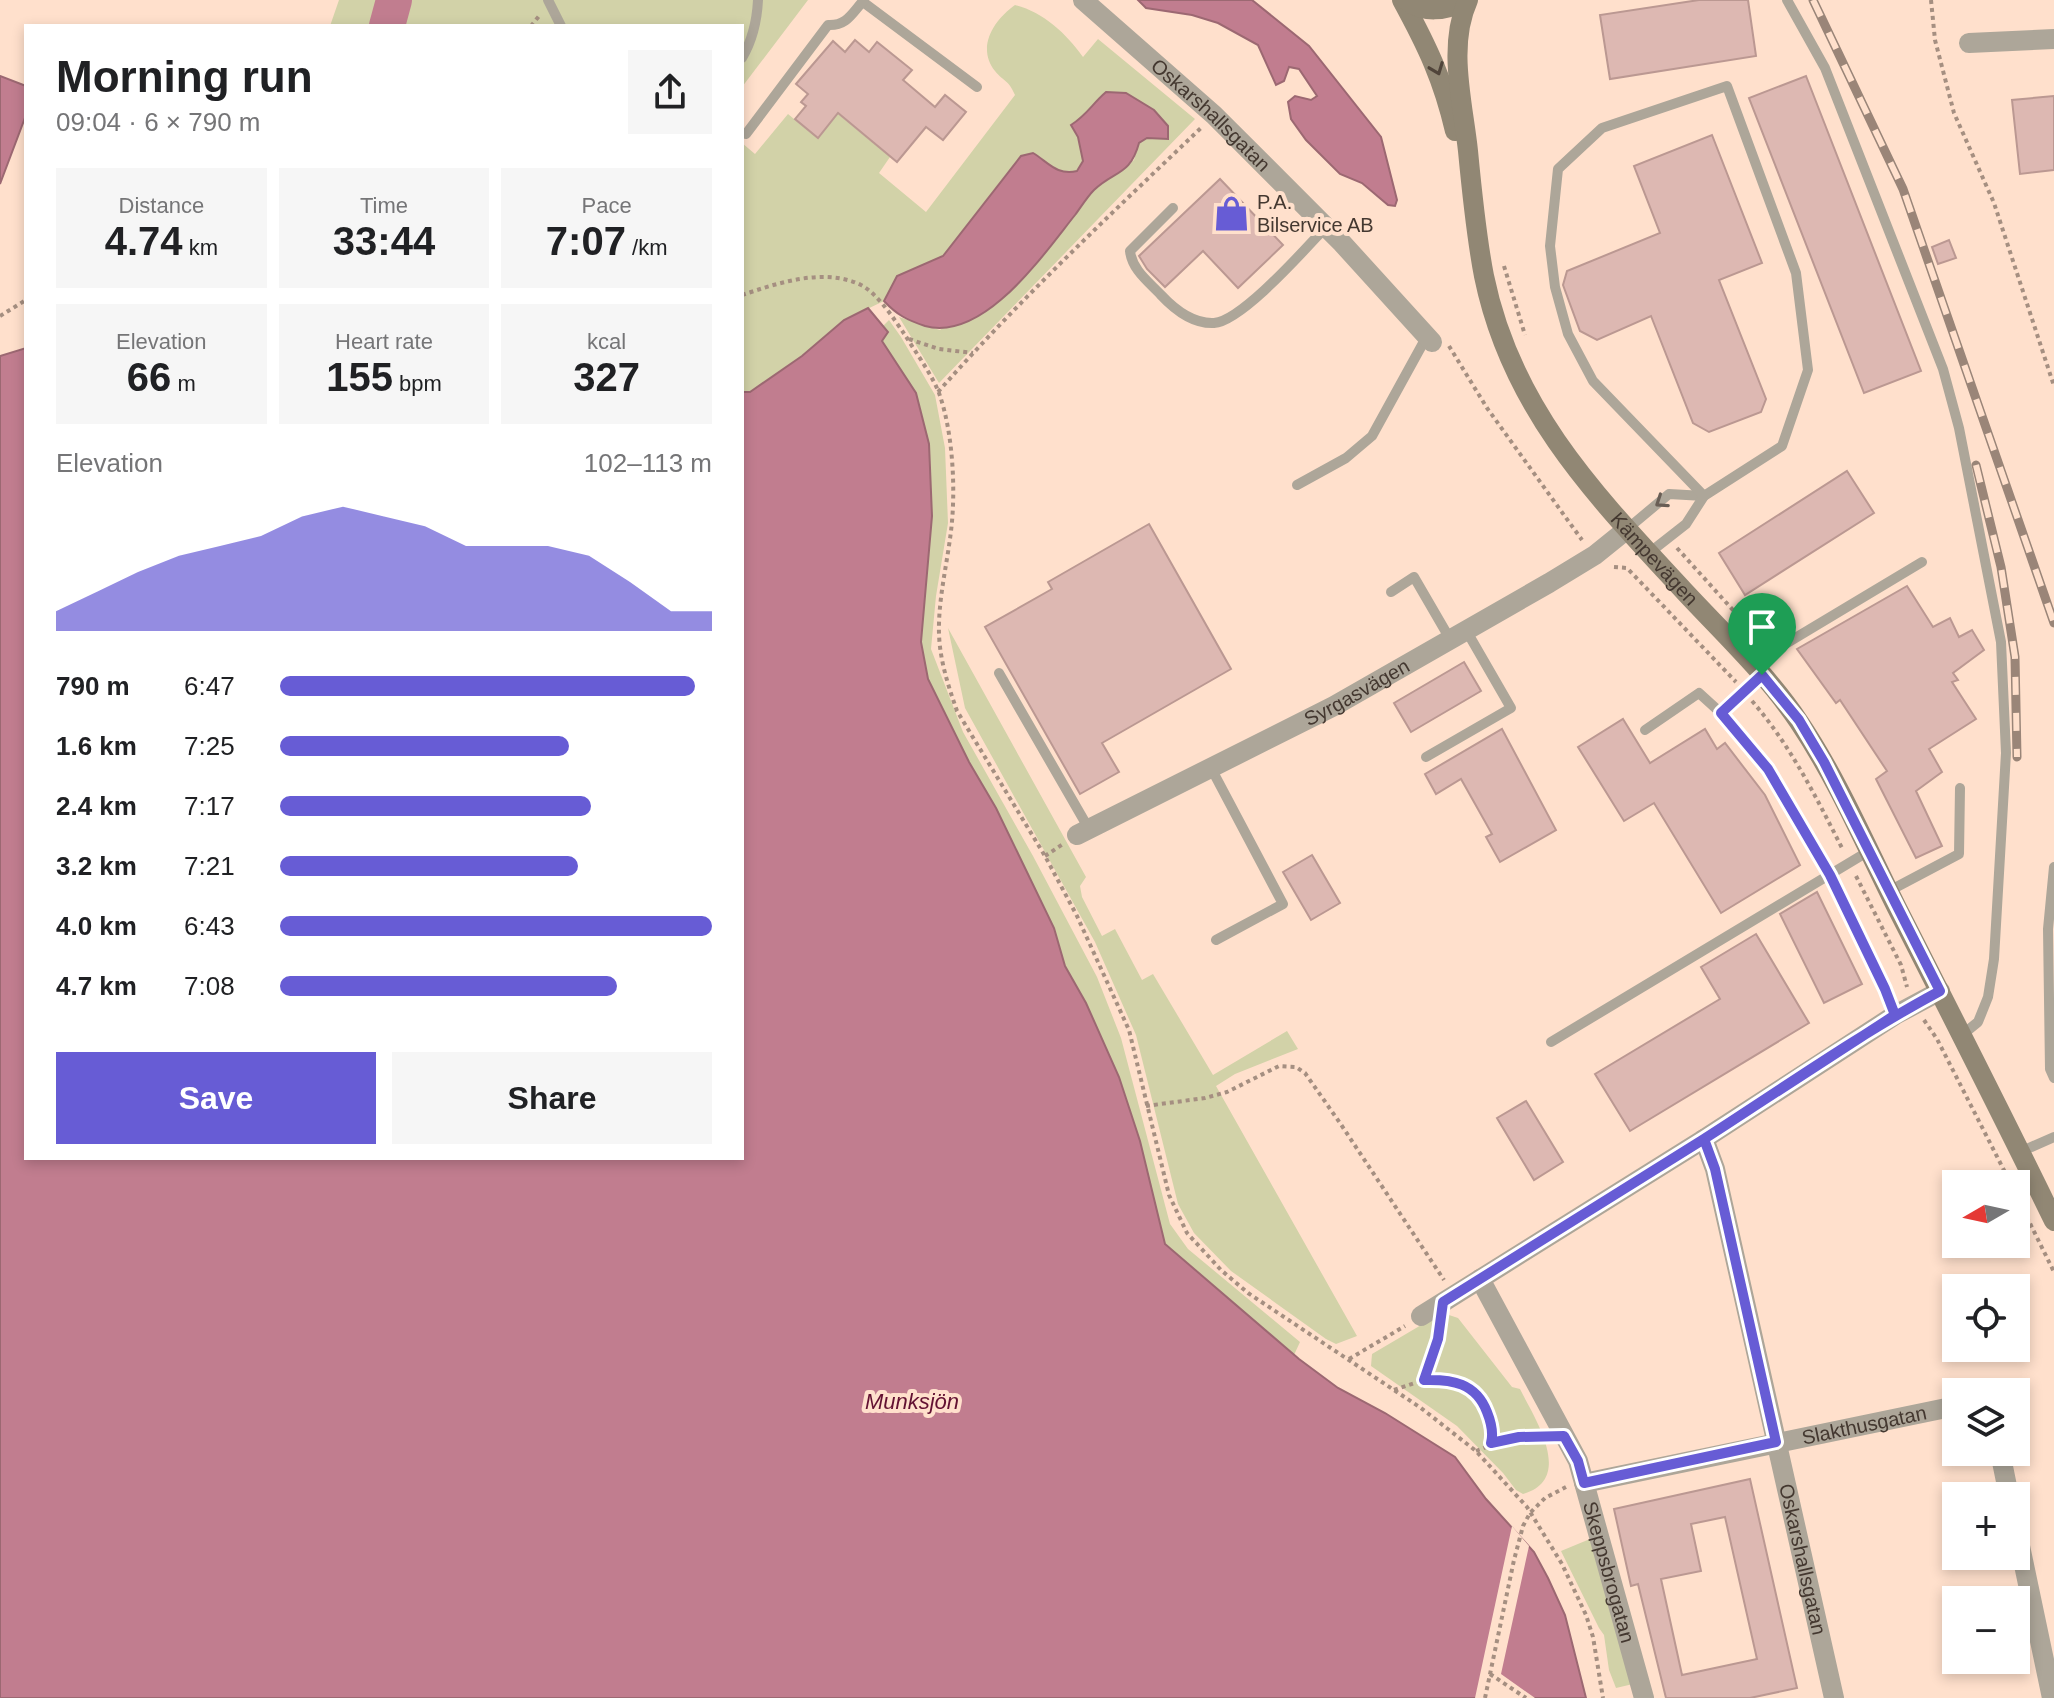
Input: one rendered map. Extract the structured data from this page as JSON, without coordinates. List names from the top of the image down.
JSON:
{
  "streets": {
    "main road": ["Kämpevägen"],
    "street": [
      "Oskarshallsgatan",
      "Syrgasvägen",
      "Slakthusgatan",
      "Skeppsbrogatan"
    ]
  },
  "crossings": [
    ["Oskarshallsgatan", "Slakthusgatan"],
    ["Kämpevägen", "Syrgasvägen"],
    ["Slakthusgatan", "Skeppsbrogatan"]
  ],
  "water": ["Munksjön"],
  "places": {
    "shop": ["P.A. Bilservice AB"]
  },
  "north": "left",
  "page": {
    "heading": ["Morning run", "09:04 · 6 × 790 m"],
    "stats": [
      ["Distance", "4.74 km"],
      ["Time", "33:44"],
      ["Pace", "7:07 /km"],
      ["Elevation", "66 m"],
      ["Heart rate", "155 bpm"],
      ["kcal", "327"]
    ],
    "chart": ["Elevation", "102–113 m"],
    "list": [
      {
        "name": "790 m",
        "note": "6:47"
      },
      {
        "name": "1.6 km",
        "note": "7:25"
      },
      {
        "name": "2.4 km",
        "note": "7:17"
      },
      {
        "name": "3.2 km",
        "note": "7:21"
      },
      {
        "name": "4.0 km",
        "note": "6:43"
      },
      {
        "name": "4.7 km",
        "note": "7:08"
      }
    ],
    "buttons": ["Save", "Share"],
    "map_buttons": ["+", "−"]
  }
}
